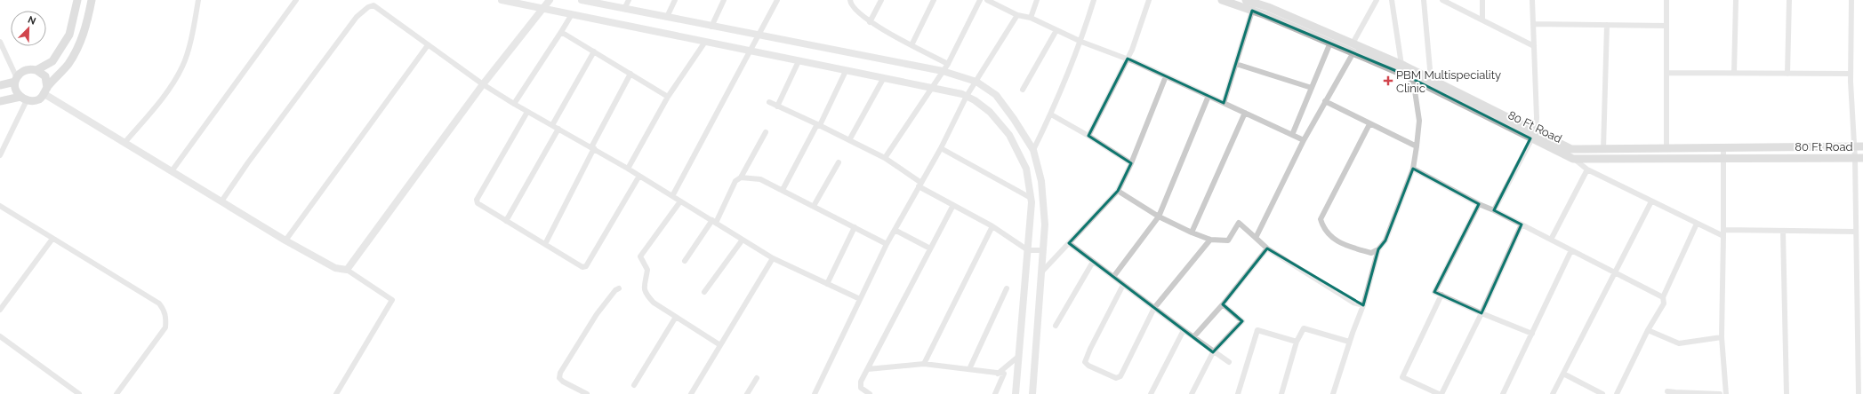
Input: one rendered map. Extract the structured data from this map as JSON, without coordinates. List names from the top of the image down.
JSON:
{
  "streets": {
    "main road": ["80 Ft Road"]
  },
  "places": {
    "health": ["PBM Multispeciality Clinic"]
  },
  "north": "top right"
}
